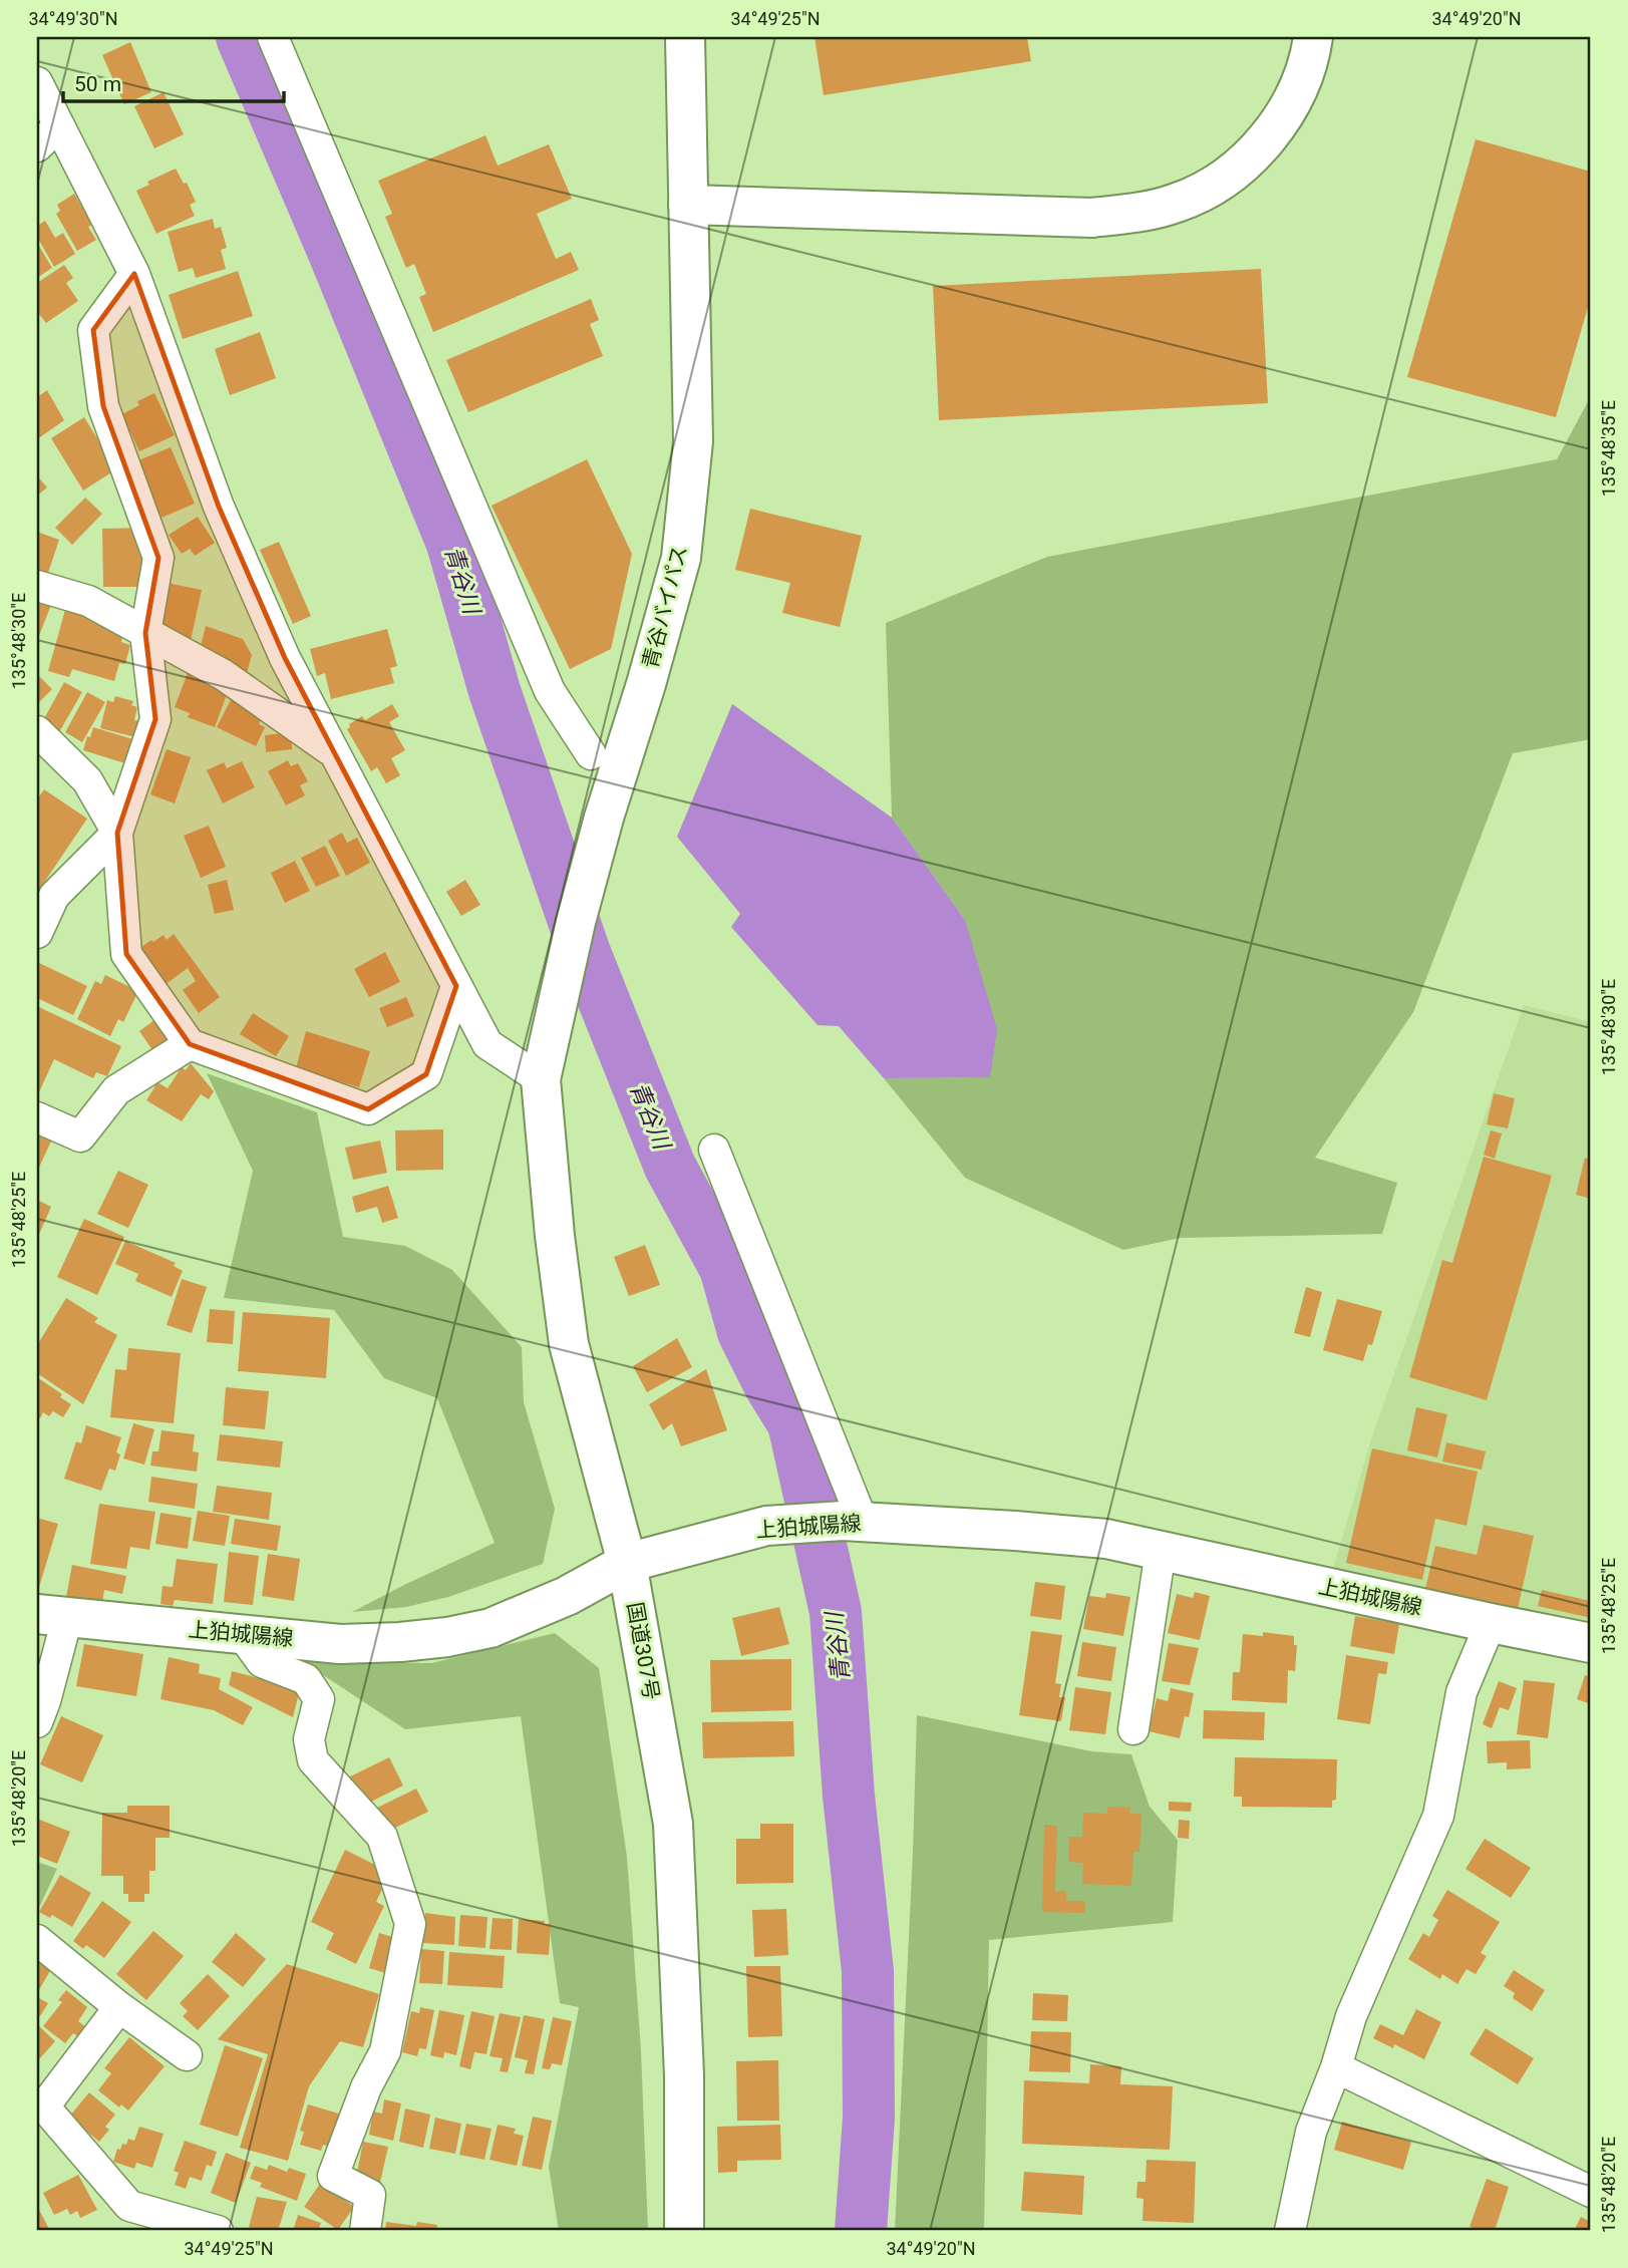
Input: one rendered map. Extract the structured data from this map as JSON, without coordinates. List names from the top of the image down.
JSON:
{
  "streets": {
    "main road": ["青谷バイパス", "上狛城陽線", "国道307号"]
  },
  "crossings": [
    ["青谷バイパス", "国道307号"],
    ["上狛城陽線", "国道307号"]
  ],
  "water": ["青谷川"],
  "scale_bar": "50 m",
  "coordinates": [
    "34°49'30\"N",
    "34°49'25\"N",
    "34°49'20\"N",
    "135°48'35\"E",
    "135°48'30\"E",
    "135°48'25\"E",
    "135°48'20\"E"
  ]
}
